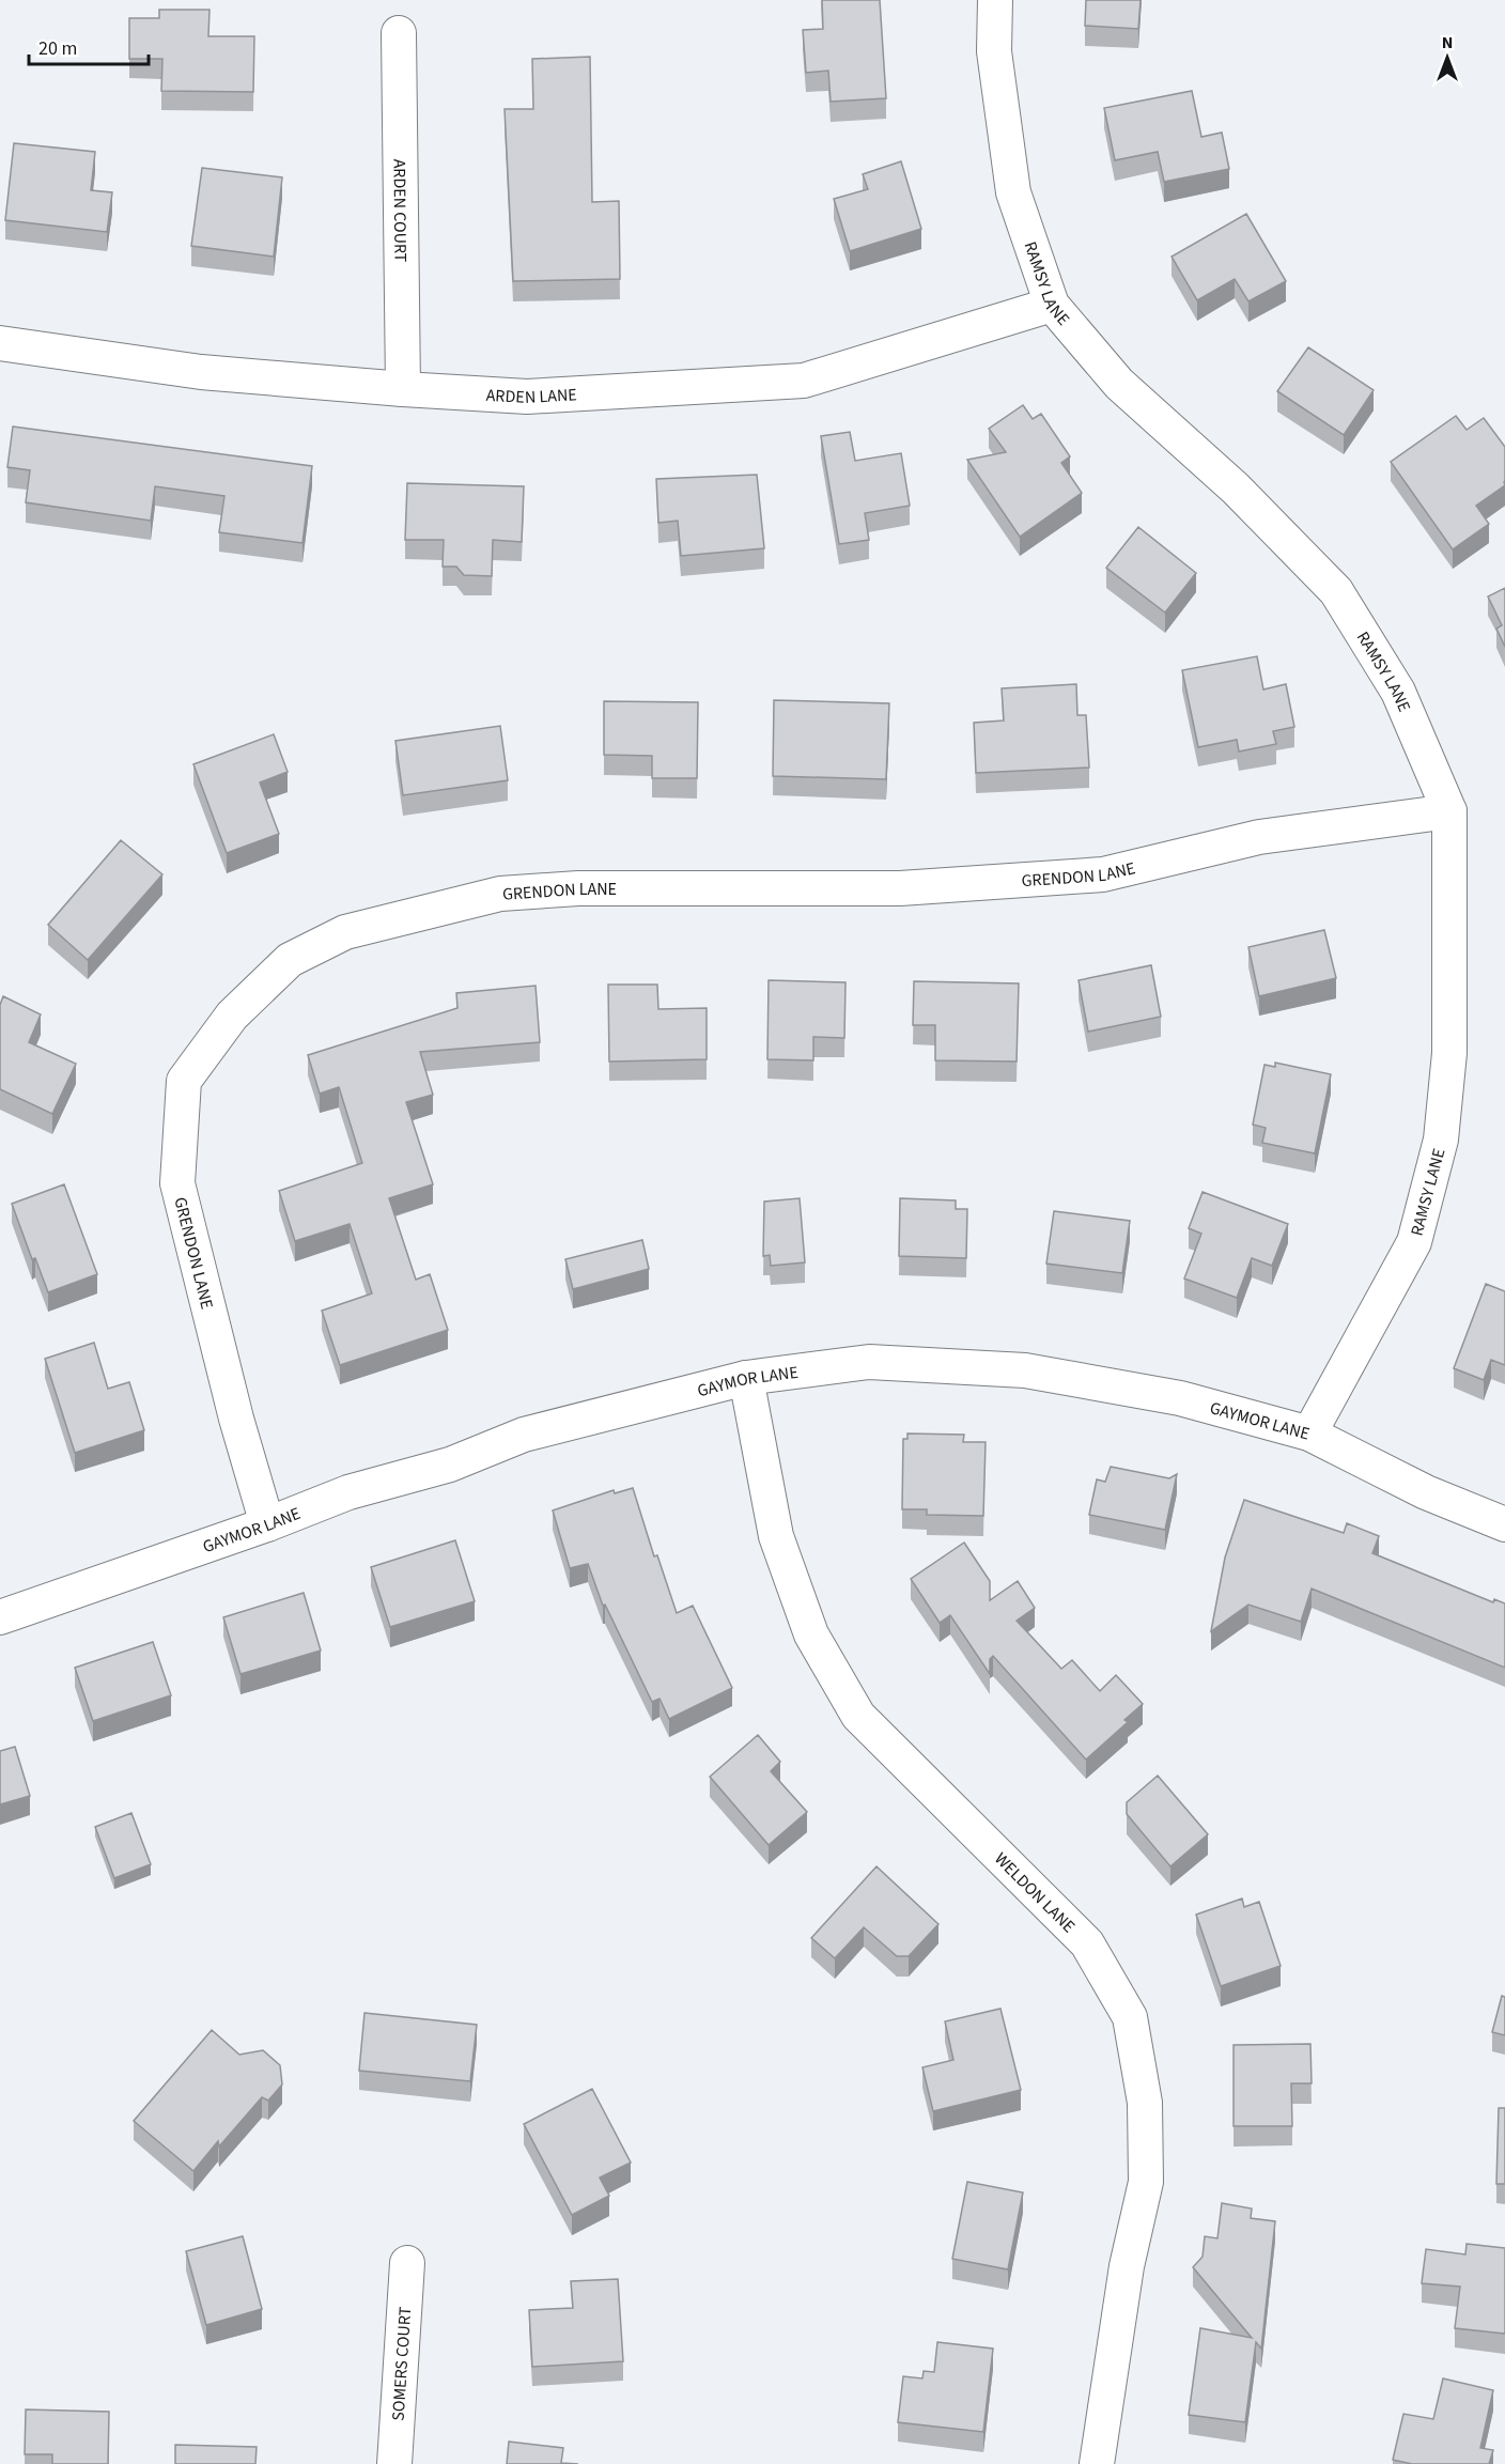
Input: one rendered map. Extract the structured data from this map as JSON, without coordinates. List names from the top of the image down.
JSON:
{
  "streets": {
    "street": [
      "ARDEN COURT",
      "RAMSY LANE",
      "ARDEN LANE",
      "GRENDON LANE",
      "GAYMOR LANE",
      "WELDON LANE",
      "SOMERS COURT"
    ]
  },
  "crossings": [
    ["ARDEN COURT", "ARDEN LANE"],
    ["RAMSY LANE", "ARDEN LANE"],
    ["RAMSY LANE", "GRENDON LANE"],
    ["RAMSY LANE", "GAYMOR LANE"],
    ["GRENDON LANE", "GAYMOR LANE"],
    ["GAYMOR LANE", "WELDON LANE"]
  ],
  "scale_bar": "20 m",
  "north": "top"
}
